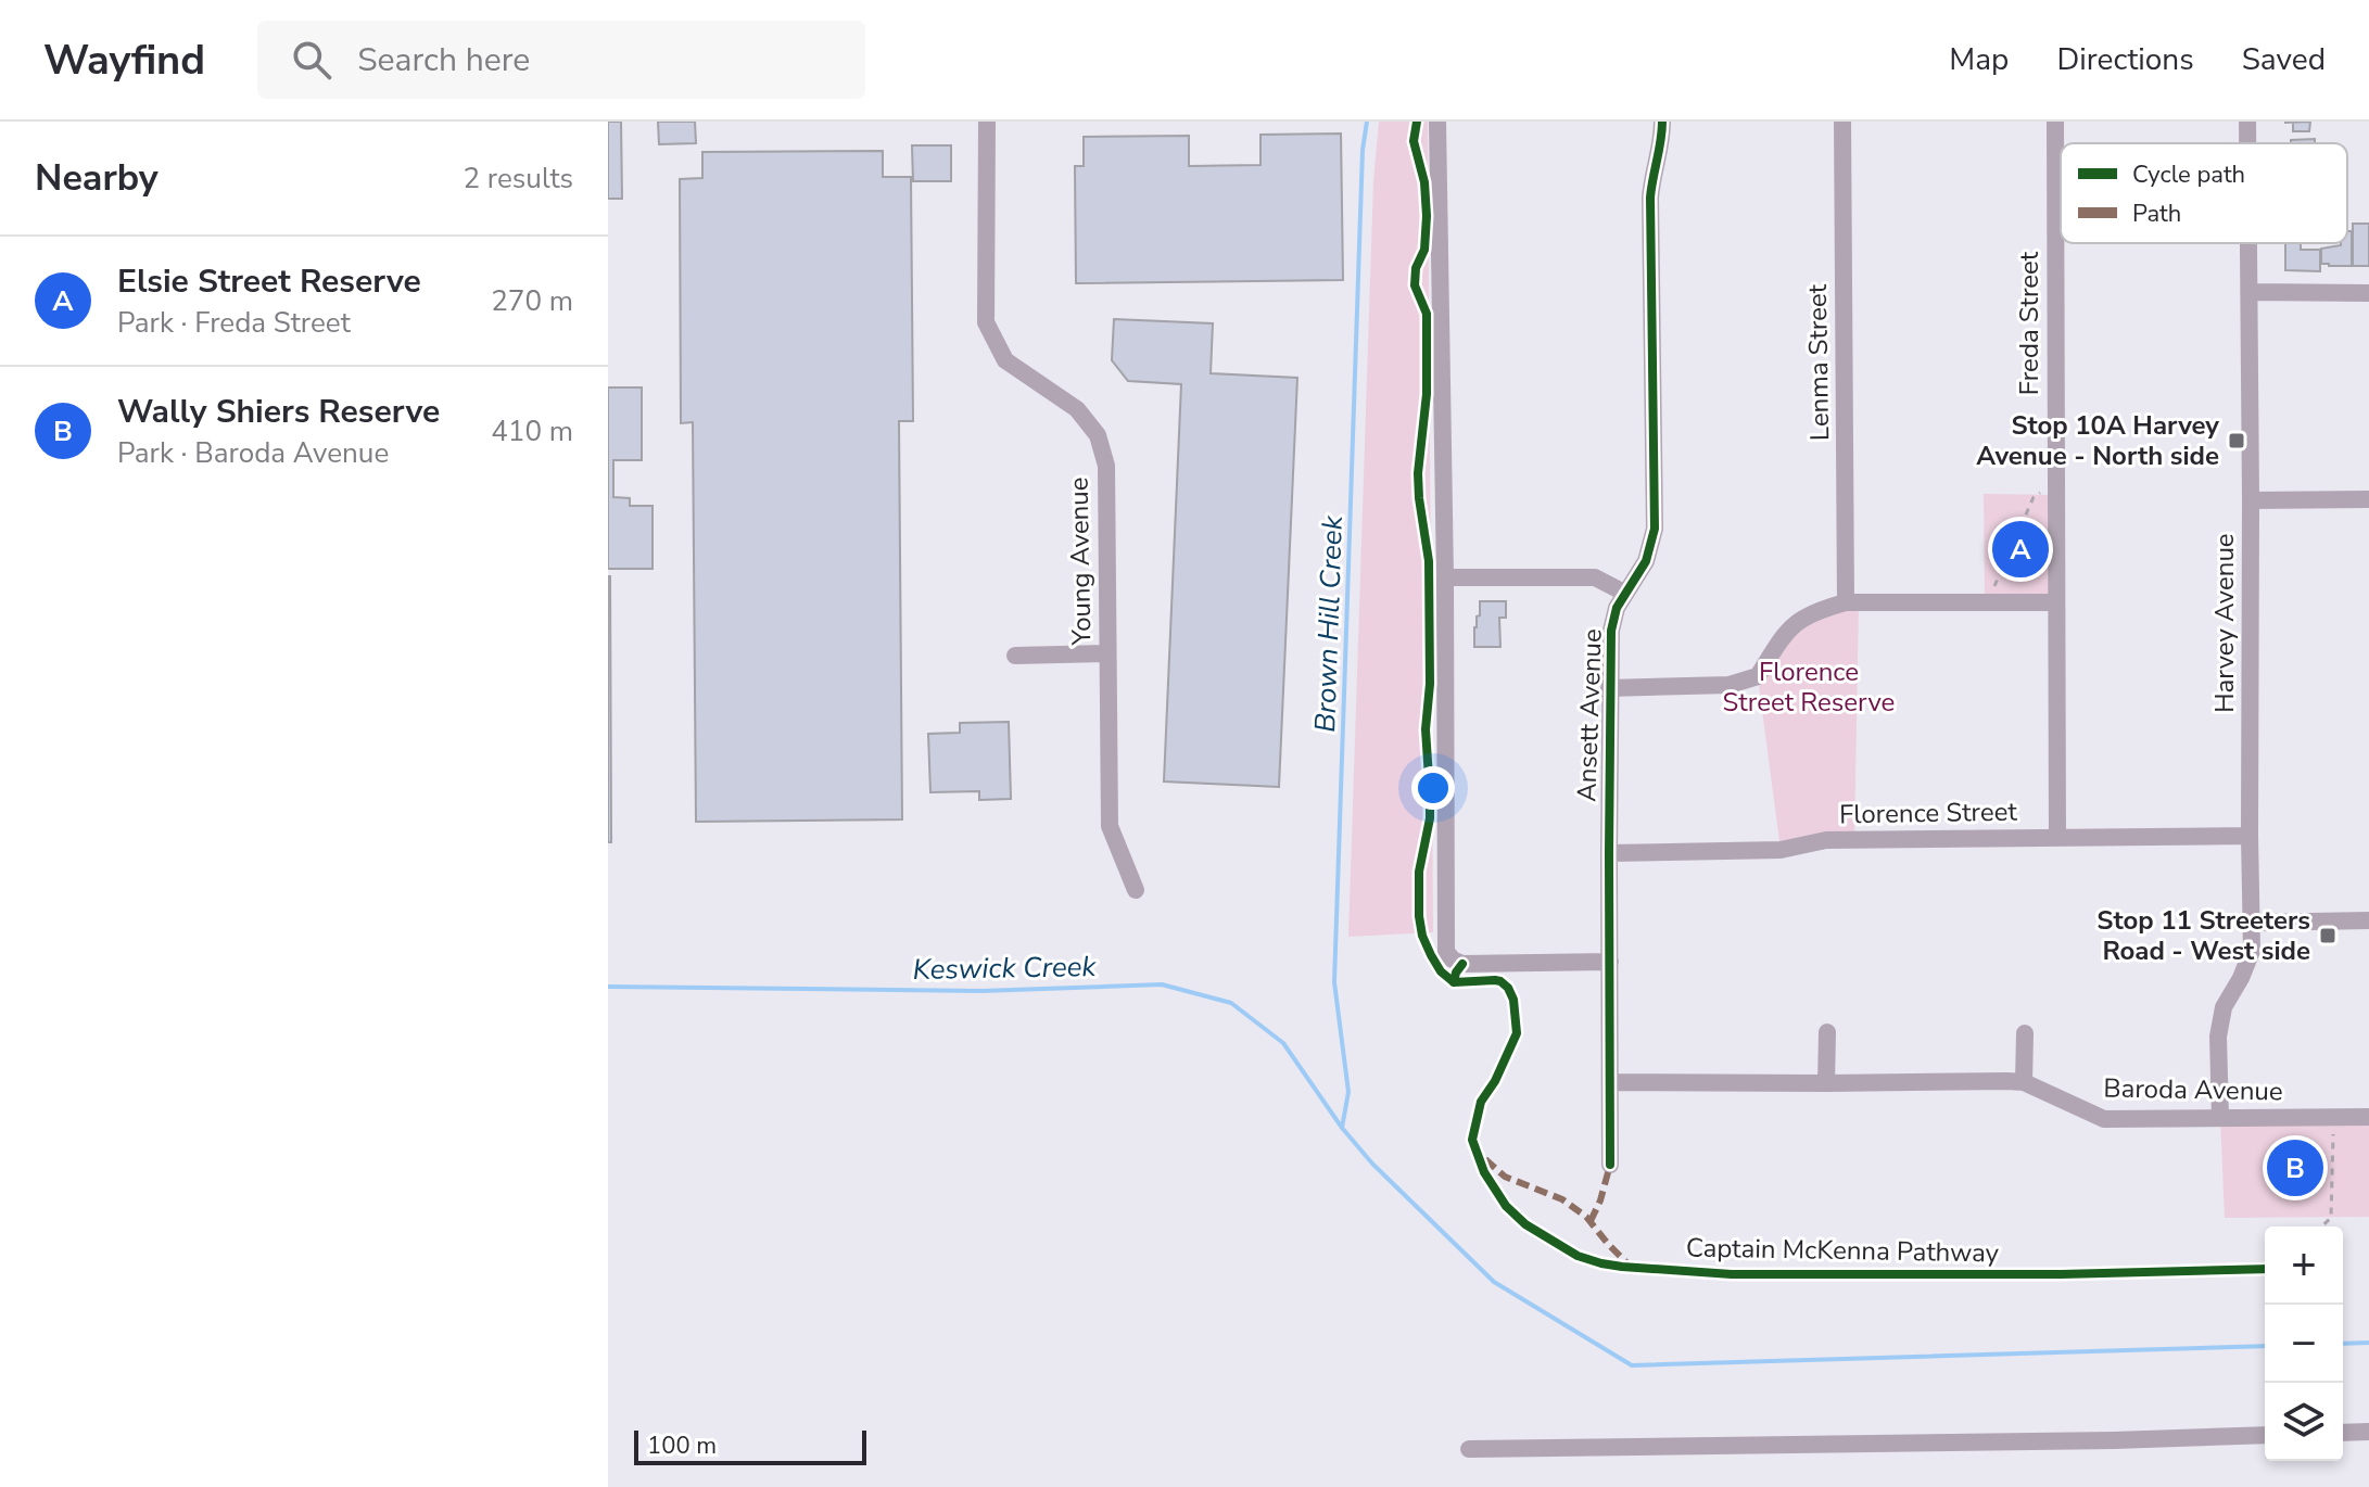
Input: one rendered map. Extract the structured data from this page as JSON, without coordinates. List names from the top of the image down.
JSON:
{
  "streets": {
    "street": [
      "Freda Street",
      "Lenma Street",
      "Young Avenue",
      "Harvey Avenue",
      "Ansett Avenue",
      "Florence Street",
      "Baroda Avenue"
    ],
    "cycle path": ["Captain McKenna Pathway"]
  },
  "crossings": [
    ["Freda Street", "Florence Street"],
    ["Harvey Avenue", "Florence Street"],
    ["Harvey Avenue", "Baroda Avenue"],
    ["Ansett Avenue", "Florence Street"],
    ["Ansett Avenue", "Baroda Avenue"]
  ],
  "water": ["Brown Hill Creek", "Keswick Creek"],
  "parks": ["Florence Street Reserve"],
  "places": {
    "transit": ["Stop 10A Harvey Avenue - North side", "Stop 11 Streeters Road - West side"]
  },
  "legend": ["Cycle path", "Path"],
  "scale_bar": "100 m",
  "page": {
    "header": "Wayfind",
    "search": "Search here",
    "nav": ["Map", "Directions", "Saved"],
    "heading": ["Nearby", "2 results"],
    "list": [
      {
        "mark": "A",
        "name": "Elsie Street Reserve",
        "note": "Park · Freda Street",
        "value": "270 m"
      },
      {
        "mark": "B",
        "name": "Wally Shiers Reserve",
        "note": "Park · Baroda Avenue",
        "value": "410 m"
      }
    ],
    "pins": ["A", "B"],
    "map_buttons": ["+", "−"],
    "scale": "100 m"
  }
}
